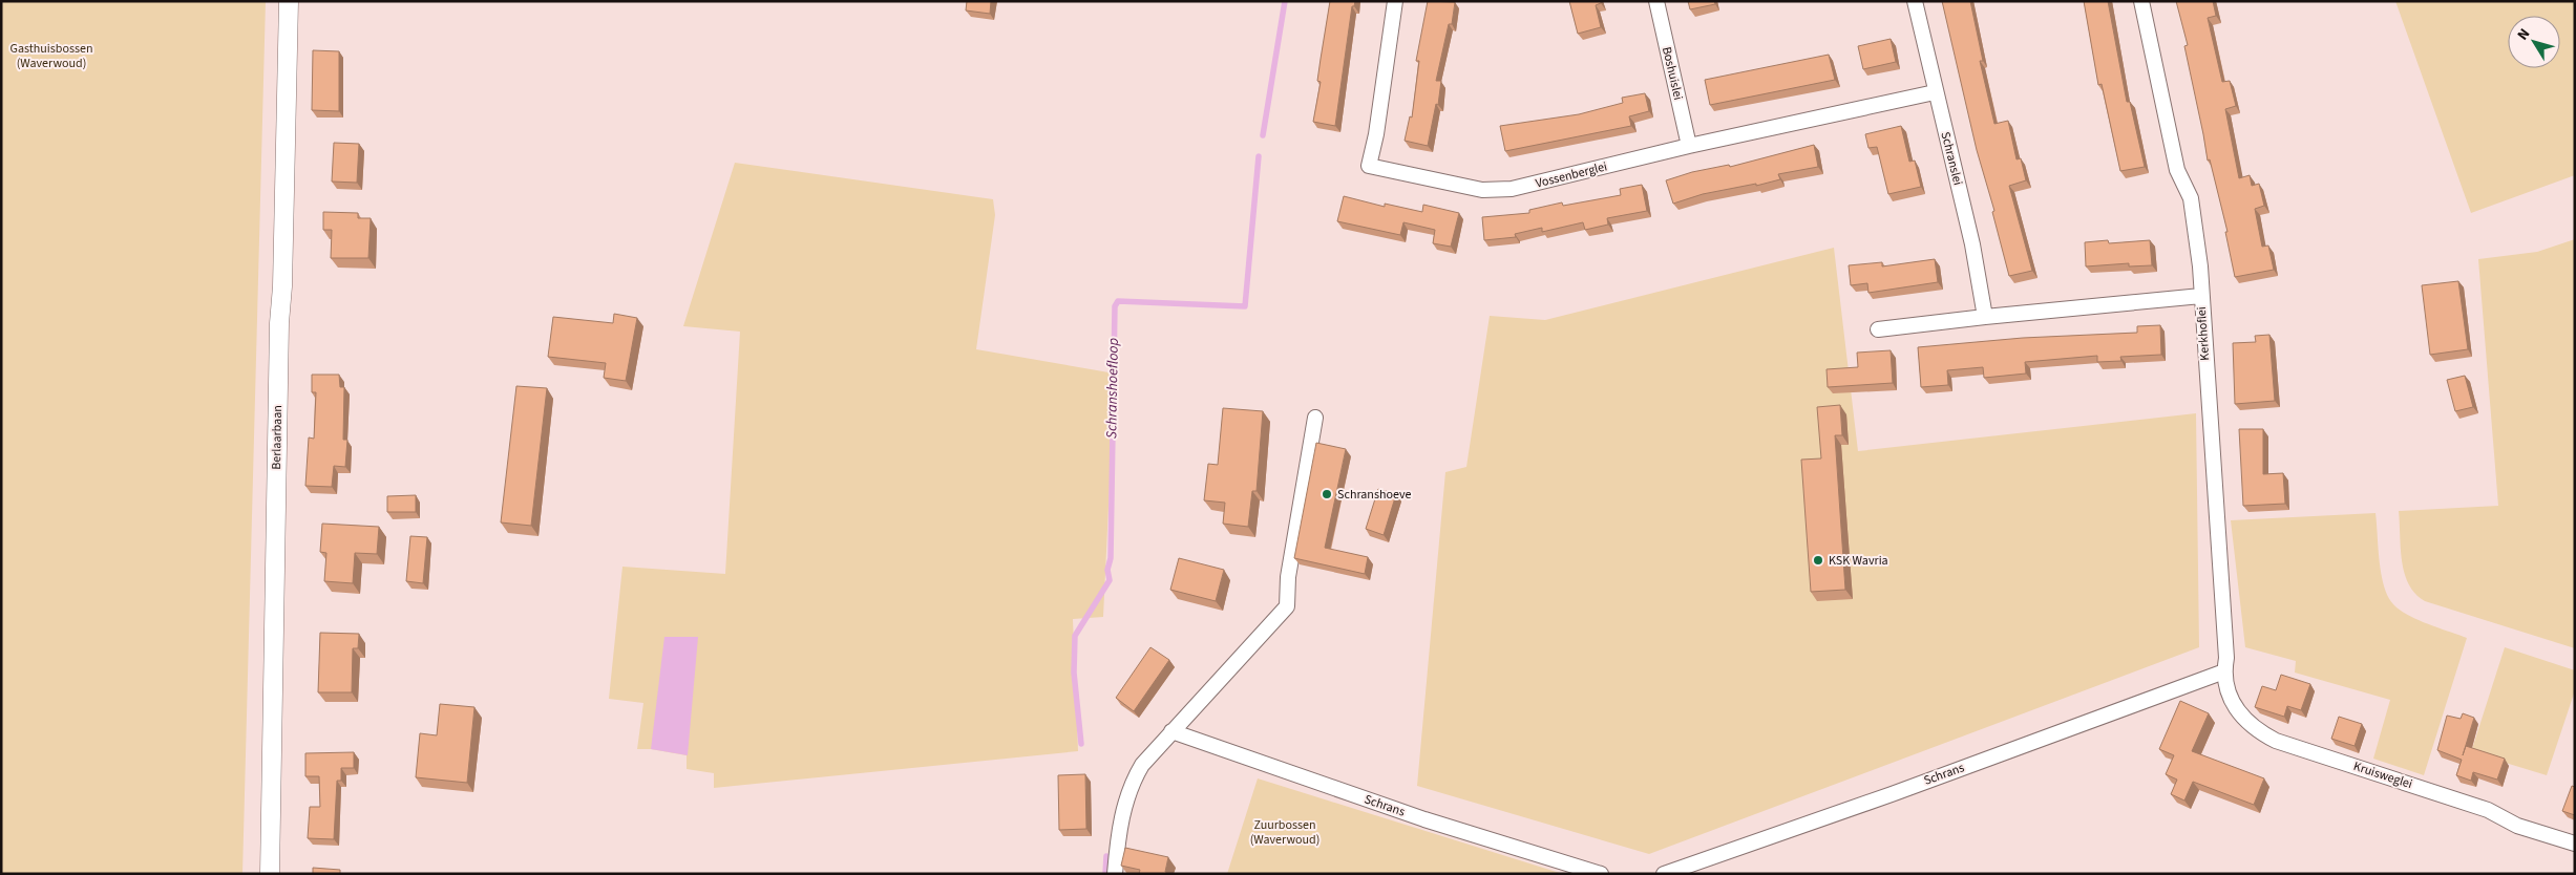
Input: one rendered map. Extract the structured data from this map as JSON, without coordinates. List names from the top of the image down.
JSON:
{
  "streets": {
    "street": [
      "Boshuislei",
      "Schranslei",
      "Vossenberglei",
      "Kerkhoflei",
      "Berlaarbaan",
      "Schrans",
      "Kruisweglei"
    ]
  },
  "crossings": [
    ["Boshuislei", "Vossenberglei"],
    ["Schranslei", "Vossenberglei"],
    ["Kerkhoflei", "Schrans"],
    ["Kerkhoflei", "Kruisweglei"],
    ["Schrans", "Kruisweglei"]
  ],
  "water": ["Schranshoefloop"],
  "parks": ["Gasthuisbossen (Waverwoud)", "Zuurbossen (Waverwoud)"],
  "places": ["Schranshoeve", "KSK Wavria"],
  "north": "top left"
}
